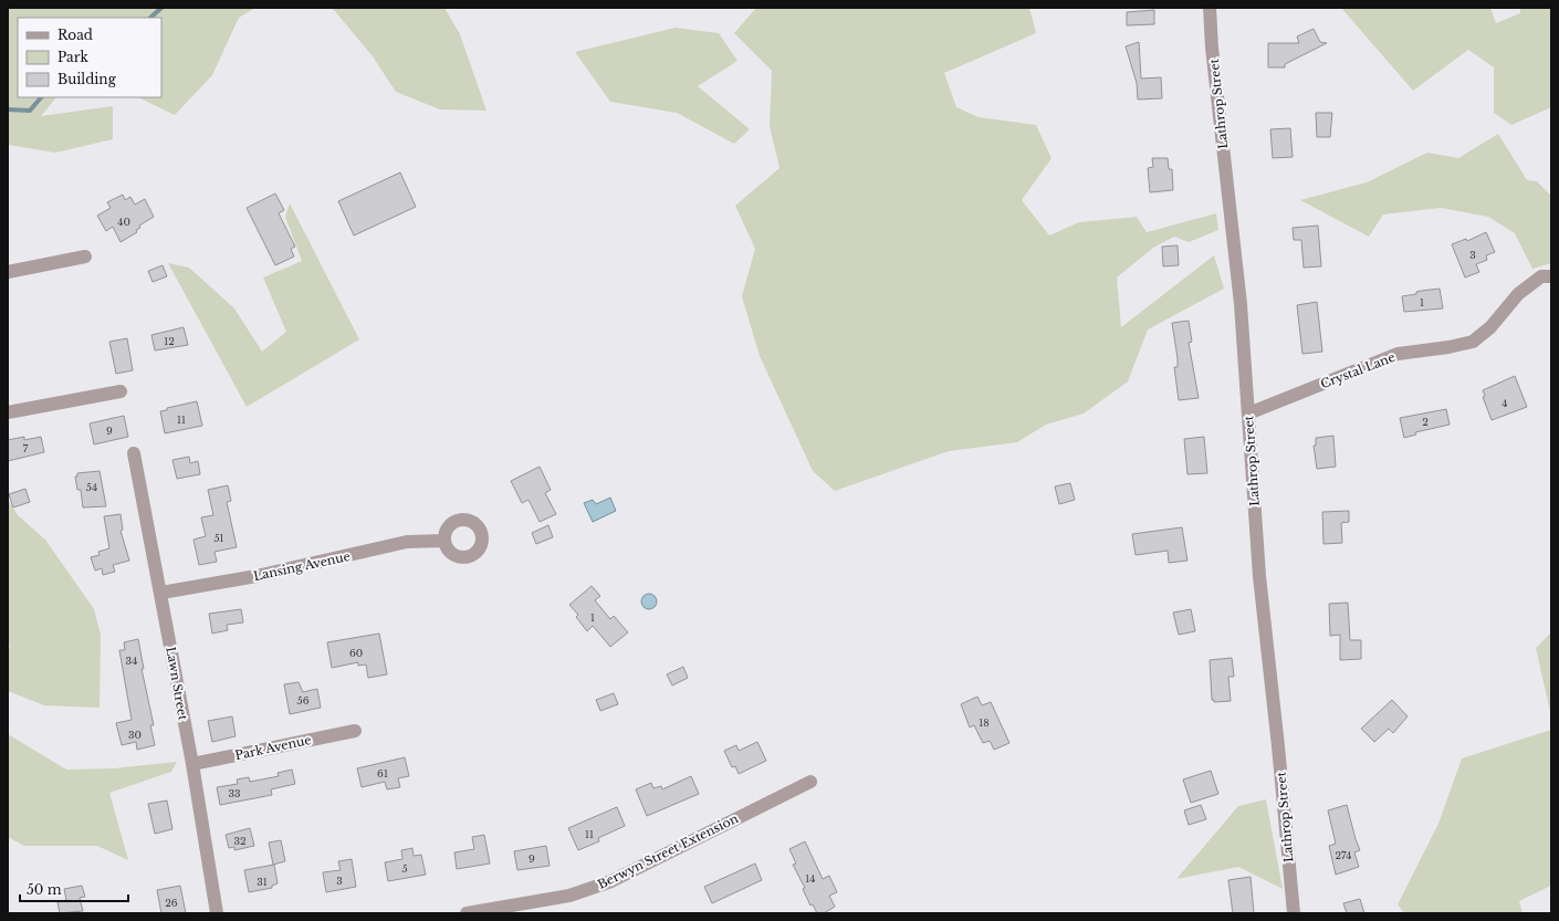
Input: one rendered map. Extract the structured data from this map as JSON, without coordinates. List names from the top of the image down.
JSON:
{
  "streets": {
    "street": [
      "Lathrop Street",
      "Crystal Lane",
      "Lansing Avenue",
      "Lawn Street",
      "Park Avenue",
      "Berwyn Street Extension"
    ]
  },
  "crossings": [
    ["Lathrop Street", "Crystal Lane"],
    ["Lansing Avenue", "Lawn Street"],
    ["Lawn Street", "Park Avenue"]
  ],
  "house_numbers": [
    "40",
    "3",
    "1",
    "12",
    "4",
    "11",
    "2",
    "9",
    "7",
    "54",
    "51",
    "1",
    "60",
    "34",
    "56",
    "18",
    "30",
    "61",
    "33",
    "11",
    "32",
    "274",
    "9",
    "5",
    "14",
    "3",
    "31",
    "26"
  ],
  "legend": ["Road", "Park", "Building"],
  "scale_bar": "50 m"
}
